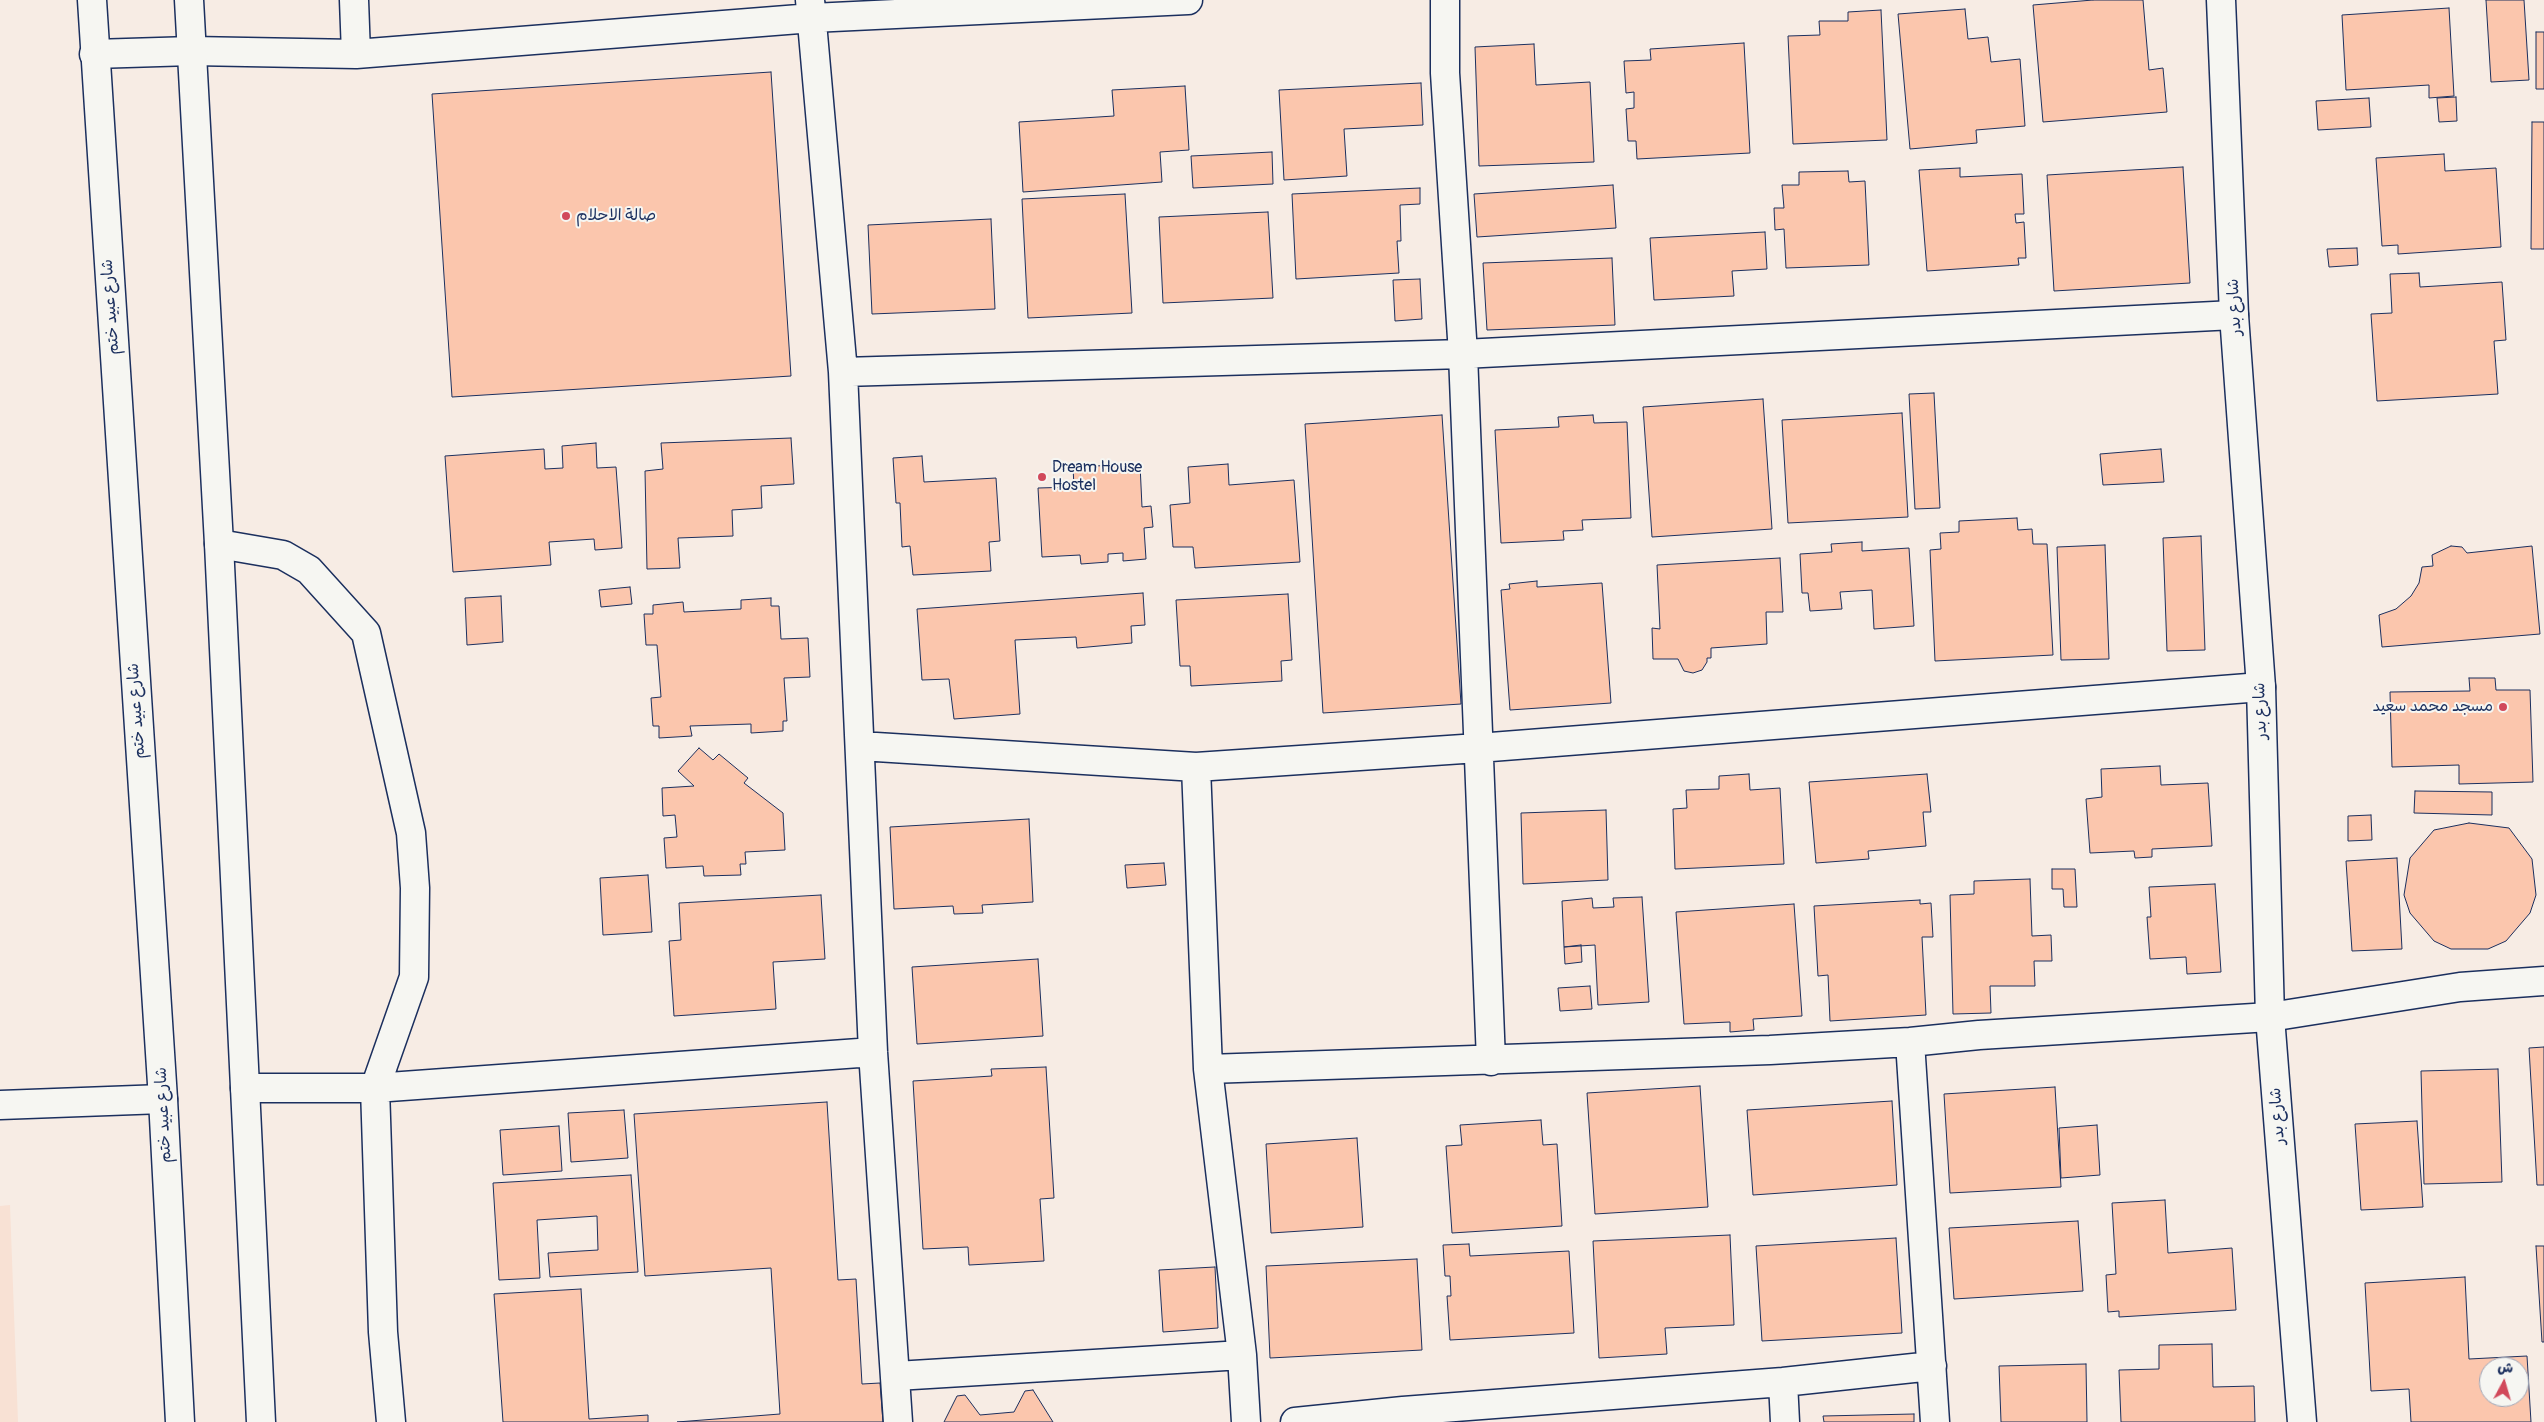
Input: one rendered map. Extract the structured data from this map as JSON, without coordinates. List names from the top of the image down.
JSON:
{
  "streets": {
    "street": ["شارع عبيد ختم", "شارع بدر"]
  },
  "places": ["صالة الاحلام", "Dream House Hostel", "مسجد محمد سعيد"],
  "north": "top"
}
